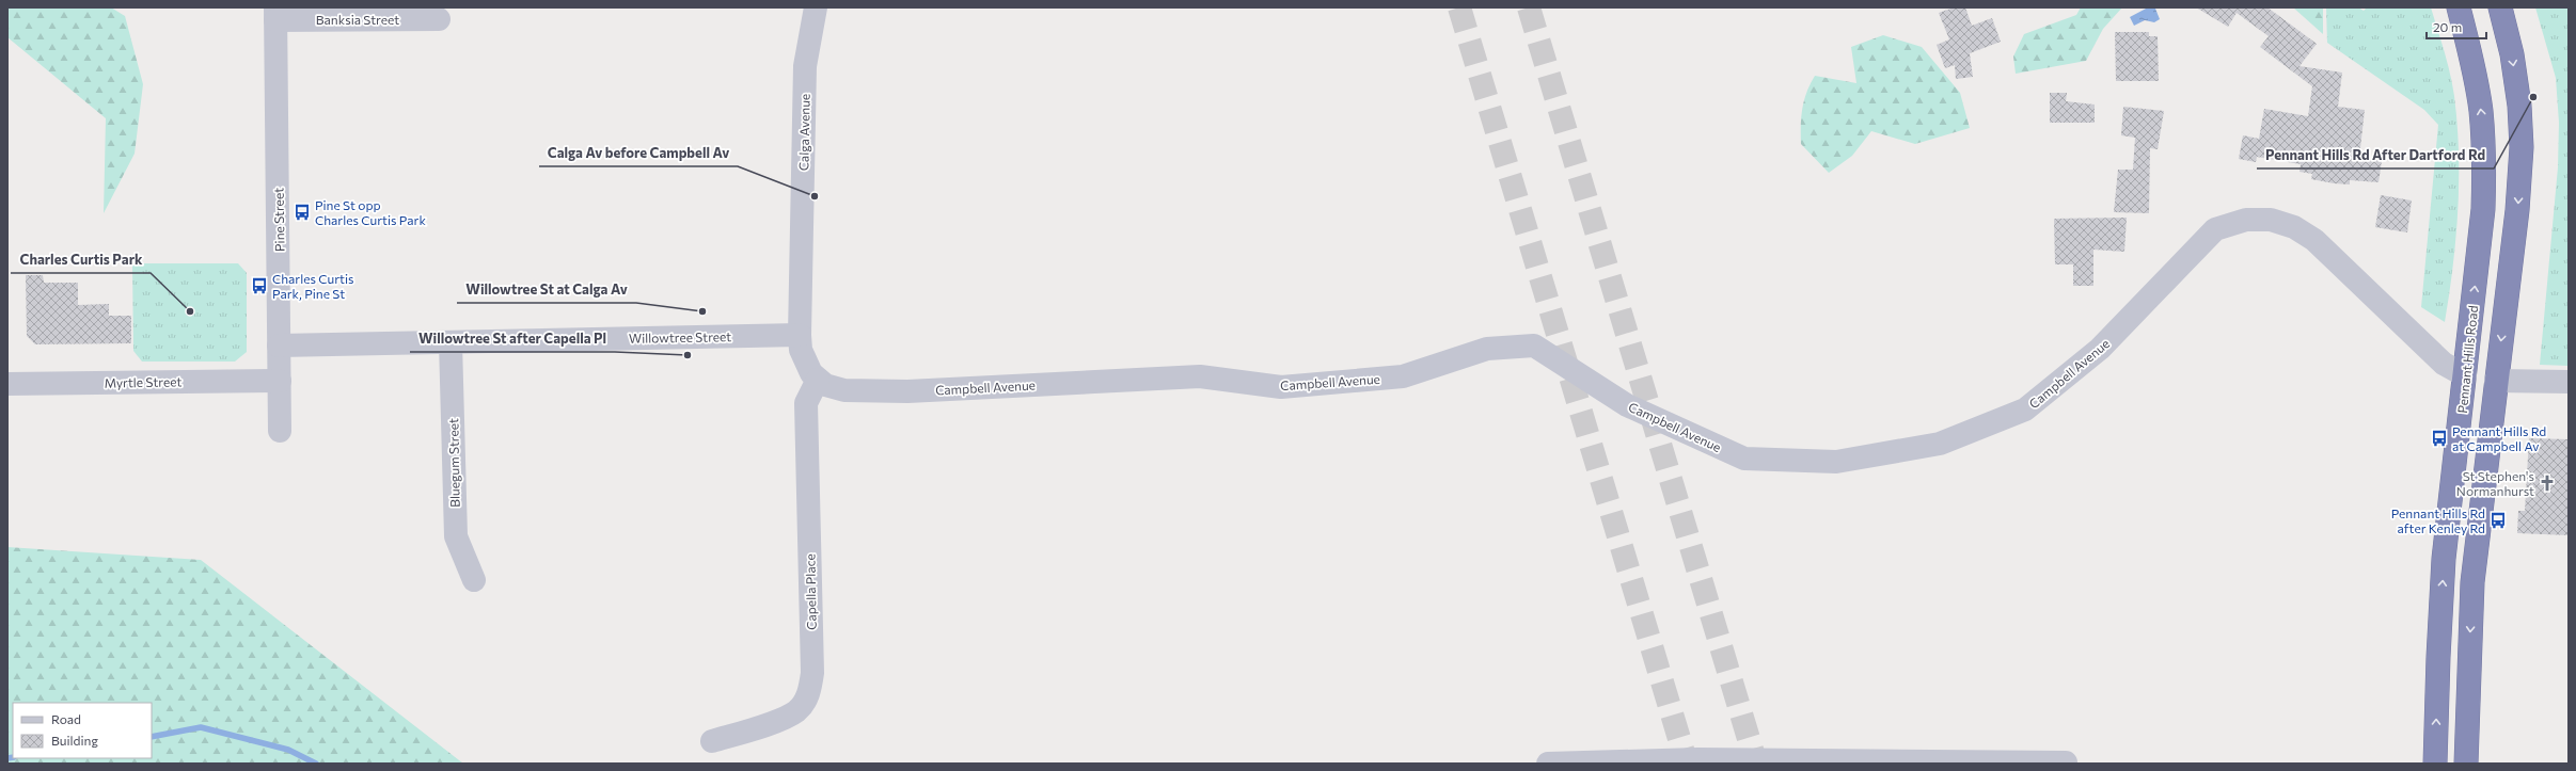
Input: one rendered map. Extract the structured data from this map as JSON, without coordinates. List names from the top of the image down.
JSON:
{
  "streets": {
    "highway": ["Pennant Hills Road"],
    "street": [
      "Banksia Street",
      "Calga Avenue",
      "Pine Street",
      "Willowtree Street",
      "Campbell Avenue",
      "Myrtle Street",
      "Bluegum Street",
      "Capella Place"
    ]
  },
  "crossings": [
    ["Banksia Street", "Pine Street"],
    ["Calga Avenue", "Willowtree Street"],
    ["Calga Avenue", "Campbell Avenue"],
    ["Pine Street", "Willowtree Street"],
    ["Pine Street", "Myrtle Street"],
    ["Willowtree Street", "Campbell Avenue"],
    ["Willowtree Street", "Bluegum Street"],
    ["Pennant Hills Road", "Campbell Avenue"],
    ["Campbell Avenue", "Capella Place"]
  ],
  "places": {
    "other": [
      "Pennant Hills Rd After Dartford Rd",
      "Calga Av before Campbell Av",
      "Charles Curtis Park",
      "Willowtree St at Calga Av",
      "Willowtree St after Capella Pl"
    ],
    "bus stop": [
      "Pine St opp Charles Curtis Park",
      "Charles Curtis Park, Pine St",
      "Pennant Hills Rd at Campbell Av",
      "Pennant Hills Rd after Kenley Rd"
    ],
    "church": ["St Stephen's Normanhurst"]
  },
  "legend": ["Road", "Building"],
  "scale_bar": "20 m"
}
